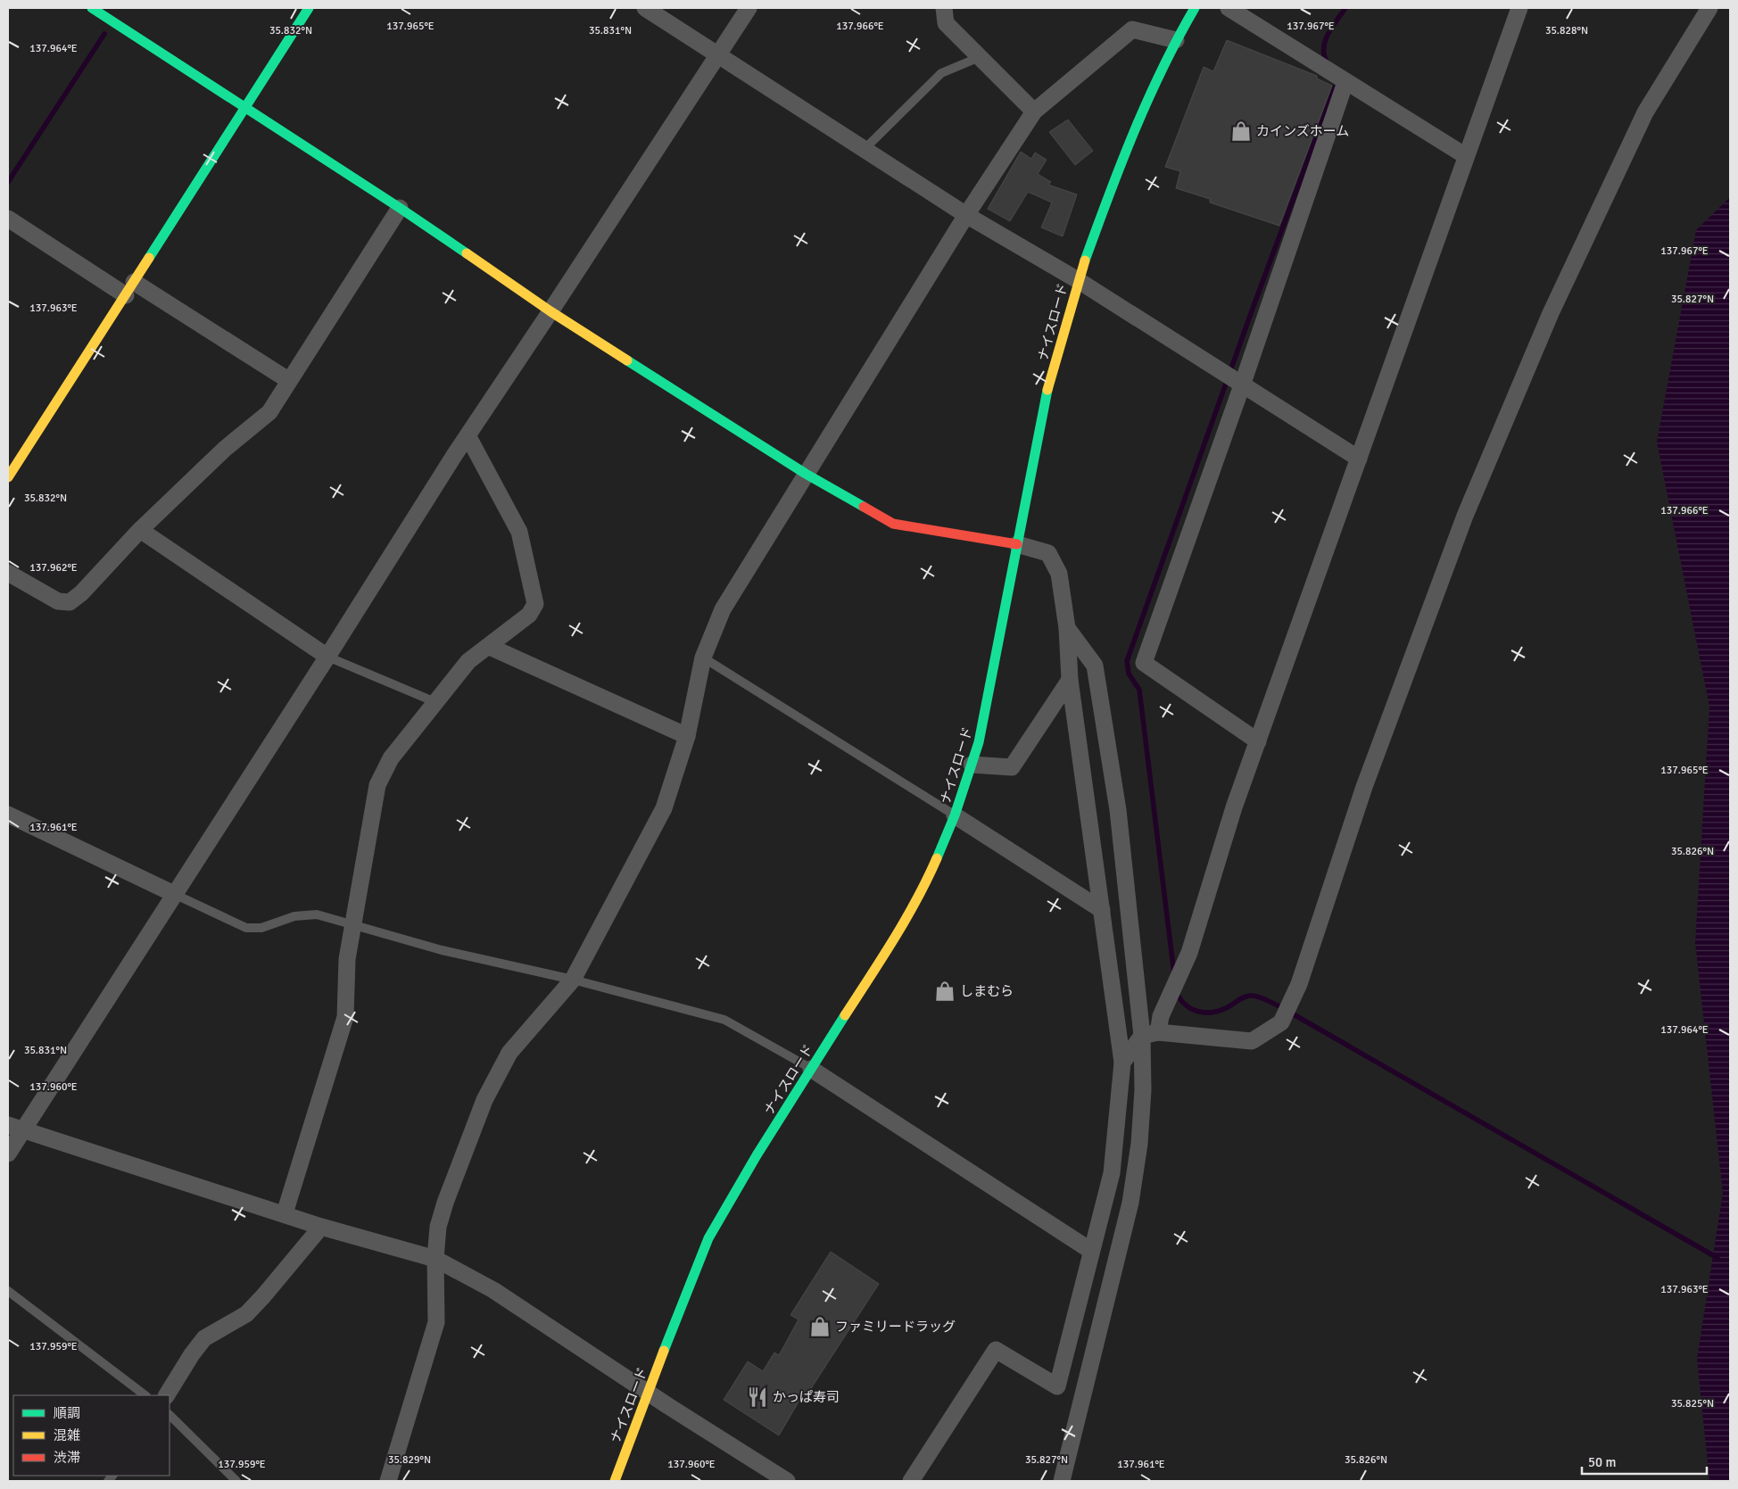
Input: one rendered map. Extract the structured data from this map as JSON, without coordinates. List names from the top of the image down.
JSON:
{
  "streets": {
    "street": ["ナイスロード"]
  },
  "places": {
    "shop": ["カインズホーム", "しまむら", "ファミリードラッグ"],
    "restaurant": ["かっぱ寿司"]
  },
  "legend": ["順調", "混雑", "渋滞"],
  "scale_bar": "50 m",
  "coordinates": [
    "137.965°E",
    "137.966°E",
    "137.967°E",
    "35.831°N",
    "35.828°N",
    "35.832°N",
    "137.964°E",
    "35.827°N",
    "137.963°E",
    "137.962°E",
    "137.961°E",
    "35.826°N",
    "137.960°E",
    "137.959°E",
    "35.825°N",
    "35.829°N"
  ]
}
